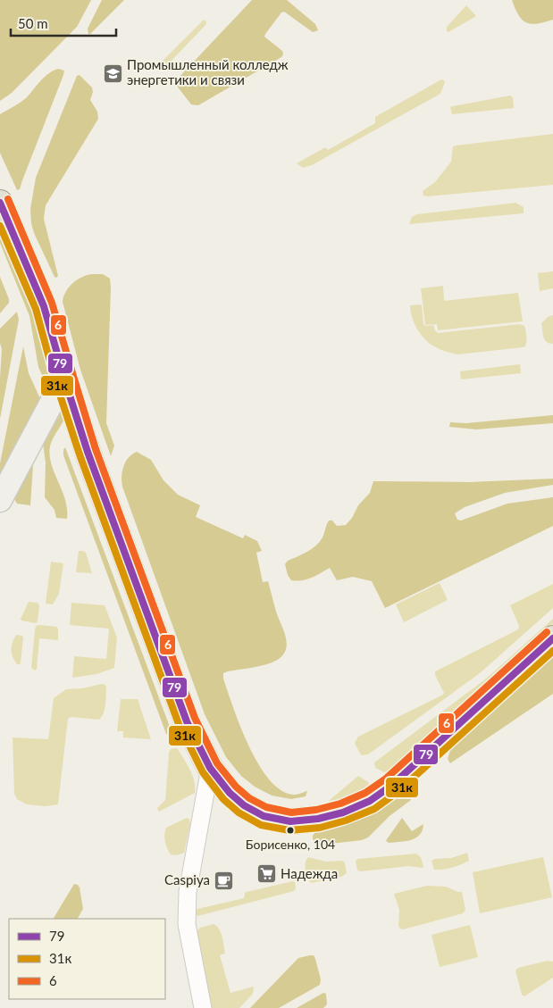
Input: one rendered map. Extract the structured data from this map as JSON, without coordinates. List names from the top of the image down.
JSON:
{
  "places": {
    "school or university": ["Промышленный колледж энергетики и связи"],
    "other": ["Борисенко, 104"],
    "supermarket": ["Надежда"],
    "cafe": ["Caspiya"]
  },
  "lines": ["transit line 6", "transit line 79", "transit line 31к"],
  "legend": ["79", "31к", "6"],
  "scale_bar": "50 m"
}
